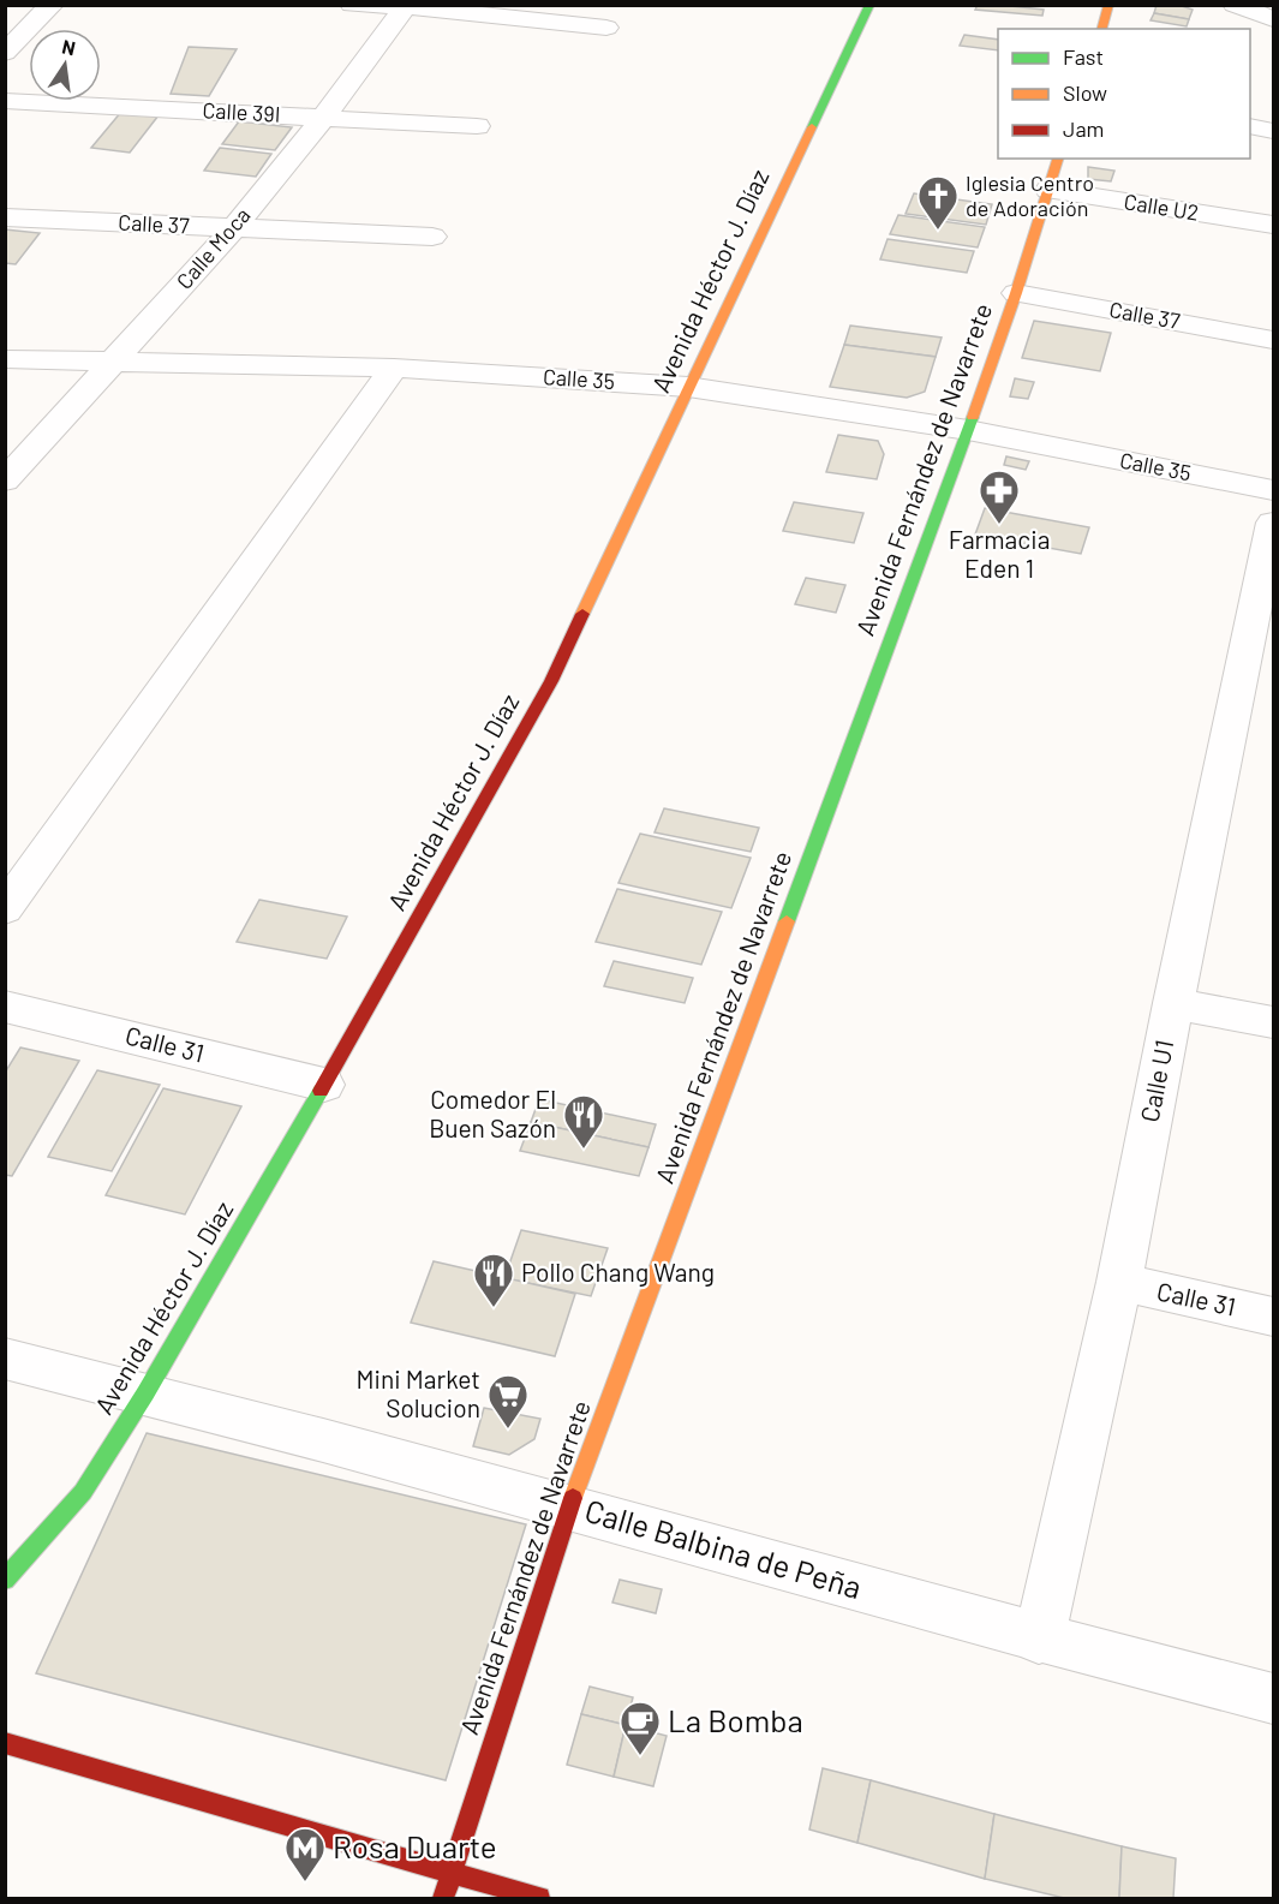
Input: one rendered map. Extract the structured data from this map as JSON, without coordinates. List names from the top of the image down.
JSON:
{
  "streets": {
    "street": [
      "Calle 39I",
      "Calle U2",
      "Calle 37",
      "Calle Moca",
      "Avenida Héctor J. Díaz",
      "Calle 35",
      "Avenida Fernández de Navarrete",
      "Calle 31",
      "Calle U1",
      "Calle Balbina de Peña"
    ]
  },
  "crossings": [
    ["Calle 39I", "Calle Moca"],
    ["Calle U2", "Avenida Fernández de Navarrete"],
    ["Calle 37", "Calle Moca"],
    ["Calle 37", "Avenida Fernández de Navarrete"],
    ["Calle Moca", "Calle 35"],
    ["Avenida Héctor J. Díaz", "Calle 35"],
    ["Avenida Héctor J. Díaz", "Calle 31"],
    ["Avenida Héctor J. Díaz", "Calle Balbina de Peña"],
    ["Calle 35", "Avenida Fernández de Navarrete"],
    ["Avenida Fernández de Navarrete", "Calle Balbina de Peña"],
    ["Calle 31", "Calle U1"],
    ["Calle U1", "Calle Balbina de Peña"]
  ],
  "places": {
    "church": ["Iglesia Centro de Adoración"],
    "pharmacy": ["Farmacia Eden 1"],
    "restaurant": ["Comedor El Buen Sazón", "Pollo Chang Wang"],
    "supermarket": ["Mini Market Solucion"],
    "cafe": ["La Bomba"],
    "metro station": ["Rosa Duarte"]
  },
  "legend": ["Fast", "Slow", "Jam"],
  "north": "top"
}
